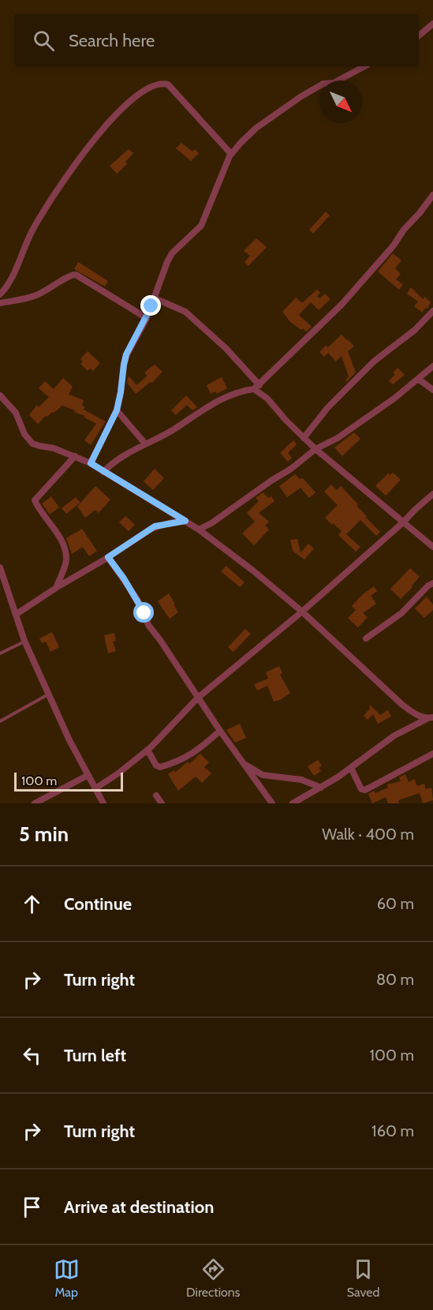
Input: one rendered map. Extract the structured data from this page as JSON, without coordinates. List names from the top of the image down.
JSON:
{
  "scale_bar": "100 m",
  "north": "bottom right",
  "page": {
    "search": "Search here",
    "scale": "100 m",
    "heading": ["5 min", "Walk · 400 m"],
    "list": [
      ["Continue", "60 m"],
      ["Turn right", "80 m"],
      ["Turn left", "100 m"],
      ["Turn right", "160 m"],
      "Arrive at destination"
    ],
    "nav": ["Map", "Directions", "Saved"]
  }
}
